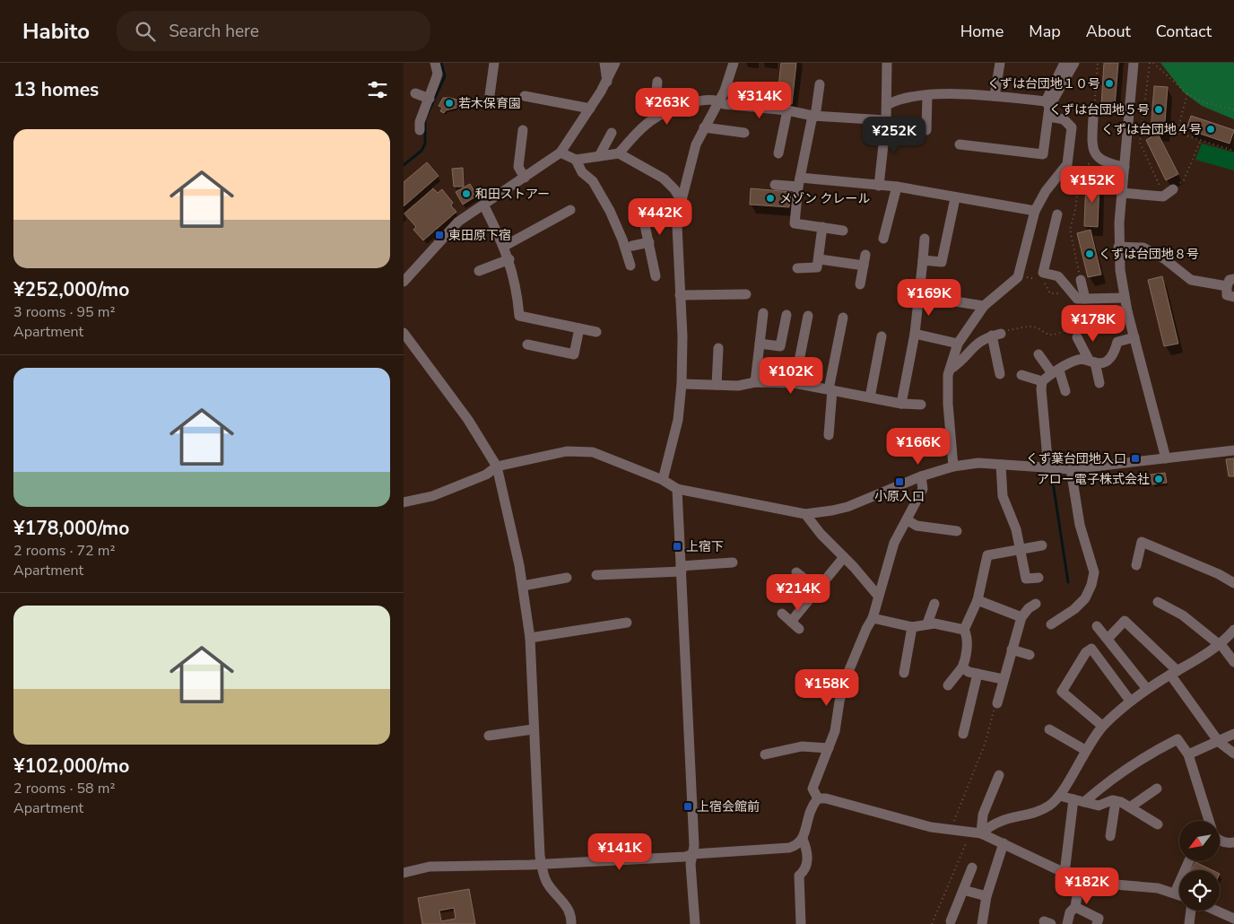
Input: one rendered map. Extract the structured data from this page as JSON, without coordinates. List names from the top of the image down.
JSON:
{
  "places": {
    "other": [
      "くずは台団地１０号",
      "若木保育園",
      "くずは台団地５号",
      "くずは台団地４号",
      "和田ストアー",
      "メゾン クレール",
      "くずは台団地８号",
      "アロー電子株式会社"
    ],
    "transit": [
      "東田原下宿",
      "くず葉台団地入口",
      "小原入口",
      "上宿下",
      "上宿会館前"
    ]
  },
  "north": "bottom left",
  "page": {
    "header": "Habito",
    "search": "Search here",
    "nav": [
      "Home",
      "Map",
      "About",
      "Contact"
    ],
    "heading": "13 homes",
    "price": [
      "¥314K",
      "¥263K",
      "¥252K",
      "¥152K",
      "¥442K",
      "¥169K",
      "¥178K",
      "¥102K",
      "¥166K",
      "¥214K",
      "¥158K",
      "¥141K",
      "¥182K"
    ],
    "list": [
      {
        "name": "¥252,000/mo",
        "note": "3 rooms · 95 m² · Apartment"
      },
      {
        "name": "¥178,000/mo",
        "note": "2 rooms · 72 m² · Apartment"
      },
      {
        "name": "¥102,000/mo",
        "note": "2 rooms · 58 m² · Apartment"
      }
    ]
  }
}
